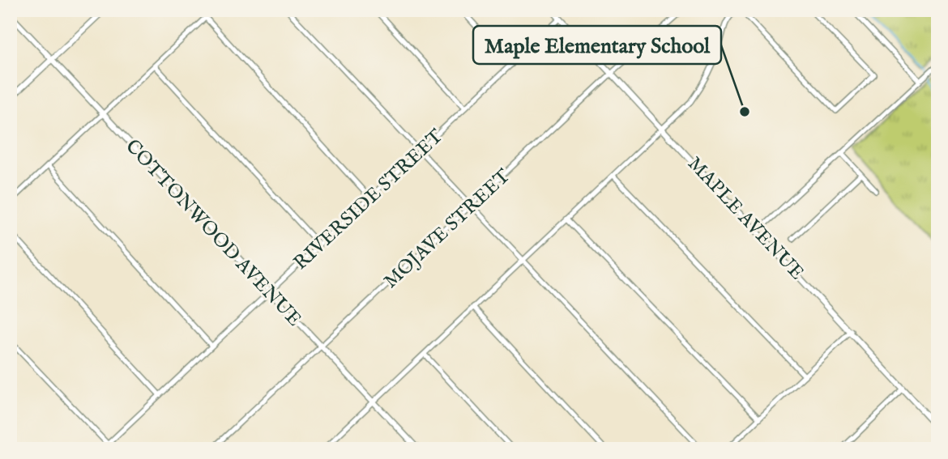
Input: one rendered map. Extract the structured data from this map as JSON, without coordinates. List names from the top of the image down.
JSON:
{
  "streets": {
    "street": [
      "RIVERSIDE STREET",
      "MAPLE AVENUE",
      "MOJAVE STREET",
      "COTTONWOOD AVENUE"
    ]
  },
  "crossings": [
    ["RIVERSIDE STREET", "MAPLE AVENUE"],
    ["RIVERSIDE STREET", "COTTONWOOD AVENUE"],
    ["MAPLE AVENUE", "MOJAVE STREET"],
    ["MOJAVE STREET", "COTTONWOOD AVENUE"]
  ],
  "places": ["Maple Elementary School"]
}
